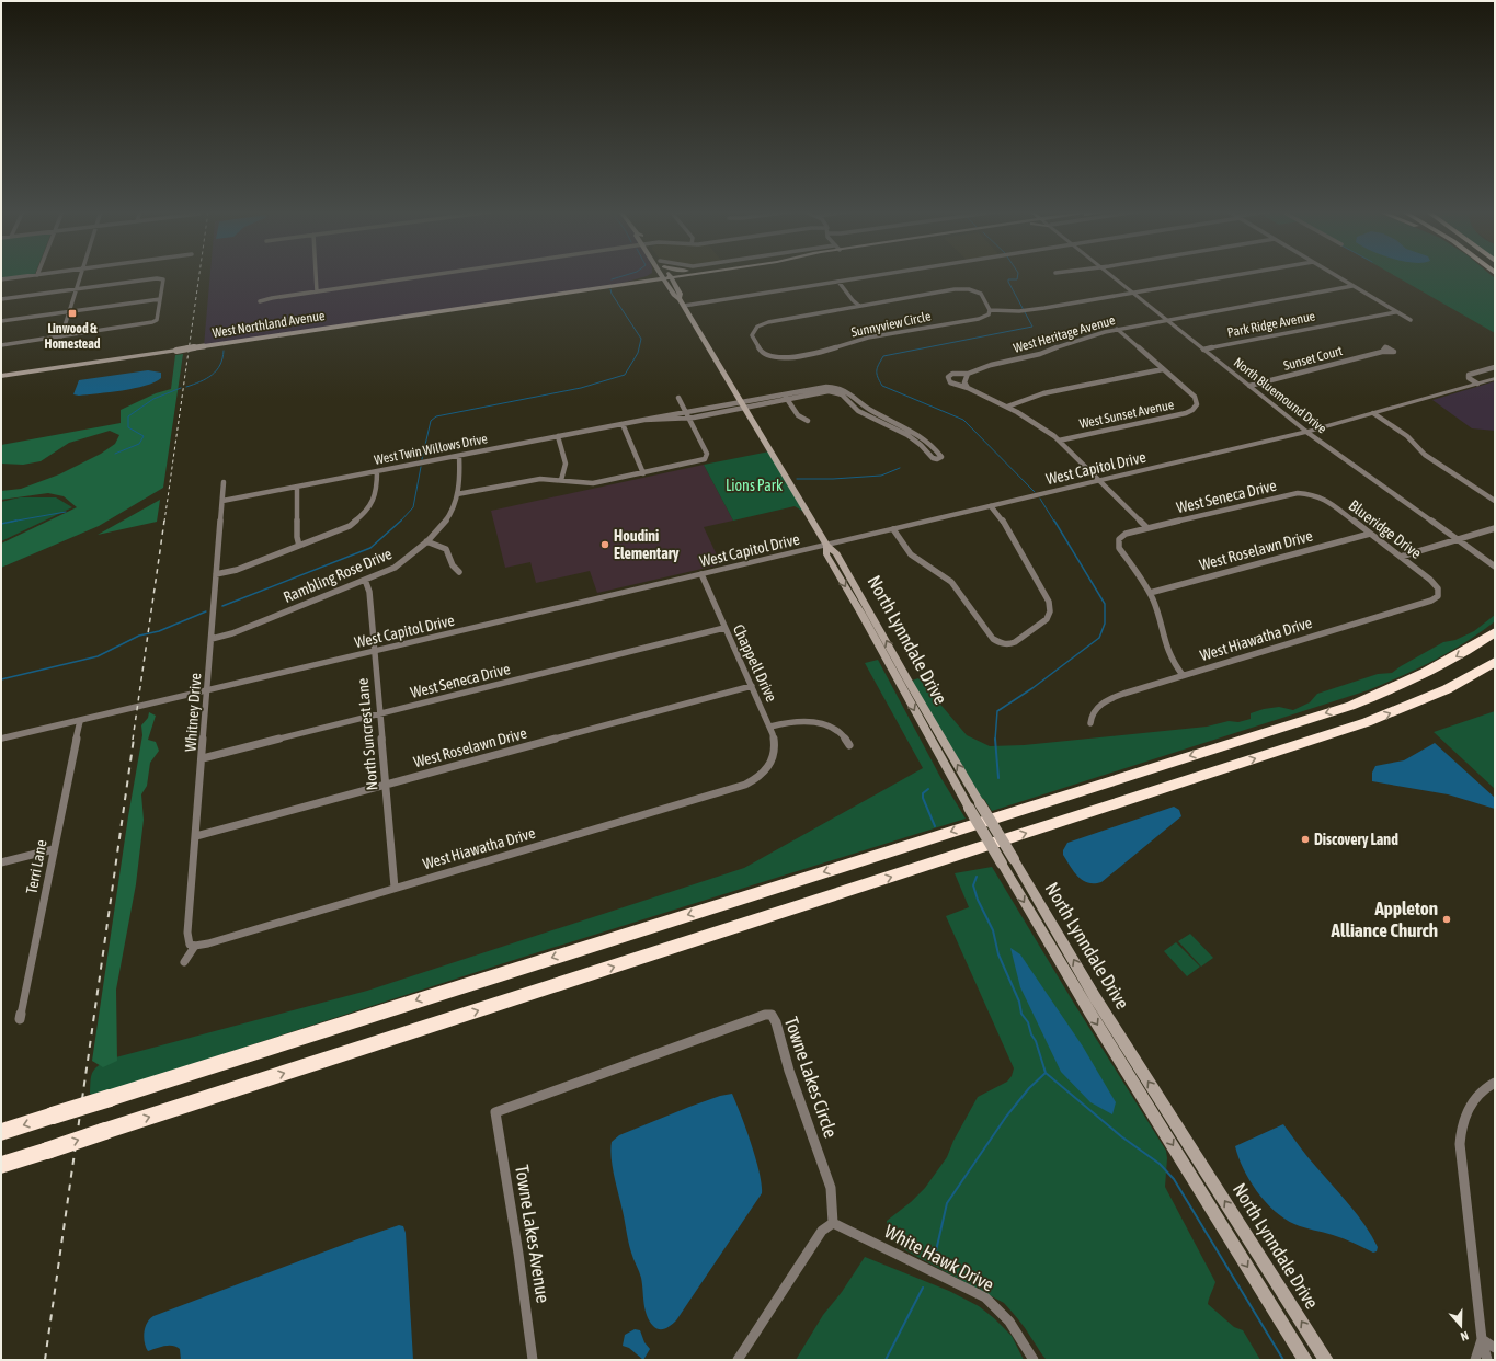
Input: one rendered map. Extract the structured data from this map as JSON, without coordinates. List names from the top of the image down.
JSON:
{
  "streets": {
    "main road": ["West Northland Avenue", "North Lynndale Drive"],
    "street": [
      "Sunnyview Circle",
      "Park Ridge Avenue",
      "West Heritage Avenue",
      "Sunset Court",
      "North Bluemound Drive",
      "West Sunset Avenue",
      "West Twin Willows Drive",
      "West Capitol Drive",
      "West Seneca Drive",
      "Blueridge Drive",
      "West Roselawn Drive",
      "Rambling Rose Drive",
      "West Hiawatha Drive",
      "Chappell Drive",
      "Whitney Drive",
      "North Suncrest Lane",
      "Terri Lane",
      "Towne Lakes Circle",
      "Towne Lakes Avenue",
      "White Hawk Drive"
    ]
  },
  "crossings": [
    ["West Northland Avenue", "North Lynndale Drive"],
    ["Park Ridge Avenue", "North Bluemound Drive"],
    ["West Heritage Avenue", "North Bluemound Drive"],
    ["Sunset Court", "North Bluemound Drive"],
    ["North Bluemound Drive", "West Capitol Drive"],
    ["West Twin Willows Drive", "Rambling Rose Drive"],
    ["West Twin Willows Drive", "North Lynndale Drive"],
    ["West Twin Willows Drive", "Whitney Drive"],
    ["West Capitol Drive", "North Lynndale Drive"],
    ["West Capitol Drive", "Chappell Drive"],
    ["West Capitol Drive", "Whitney Drive"],
    ["West Capitol Drive", "North Suncrest Lane"],
    ["West Capitol Drive", "Terri Lane"],
    ["West Seneca Drive", "Blueridge Drive"],
    ["West Seneca Drive", "West Roselawn Drive"],
    ["West Seneca Drive", "Chappell Drive"],
    ["West Seneca Drive", "Whitney Drive"],
    ["West Seneca Drive", "North Suncrest Lane"],
    ["Blueridge Drive", "West Roselawn Drive"],
    ["Blueridge Drive", "West Hiawatha Drive"],
    ["West Roselawn Drive", "Chappell Drive"],
    ["West Roselawn Drive", "Whitney Drive"],
    ["West Roselawn Drive", "North Suncrest Lane"],
    ["Rambling Rose Drive", "Whitney Drive"],
    ["Rambling Rose Drive", "North Suncrest Lane"],
    ["West Hiawatha Drive", "Chappell Drive"],
    ["West Hiawatha Drive", "Whitney Drive"],
    ["West Hiawatha Drive", "North Suncrest Lane"],
    ["Towne Lakes Circle", "Towne Lakes Avenue"],
    ["Towne Lakes Circle", "White Hawk Drive"]
  ],
  "parks": ["Lions Park"],
  "places": {
    "transit": ["Linwood & Homestead"],
    "other": ["Houdini Elementary", "Discovery Land", "Appleton Alliance Church"]
  },
  "north": "bottom"
}
